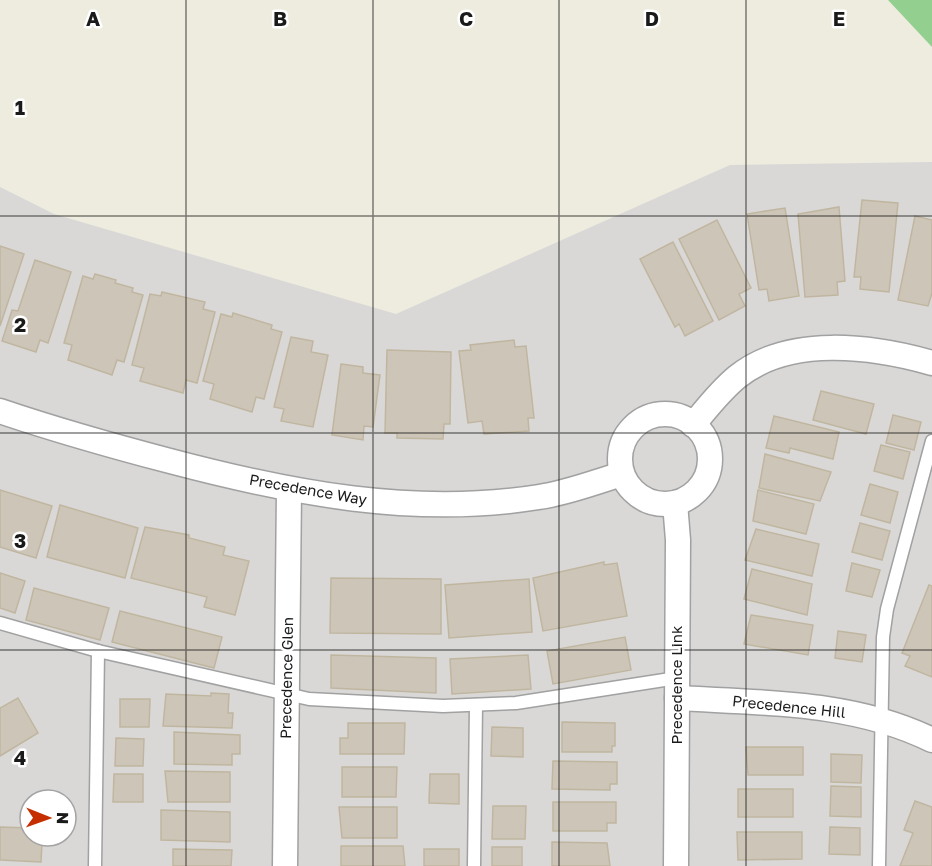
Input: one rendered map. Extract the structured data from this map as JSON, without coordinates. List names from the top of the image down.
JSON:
{
  "streets": {
    "street": [
      "Precedence Way",
      "Precedence Glen",
      "Precedence Link",
      "Precedence Hill"
    ]
  },
  "crossings": [
    ["Precedence Way", "Precedence Glen"],
    ["Precedence Way", "Precedence Link"],
    ["Precedence Link", "Precedence Hill"]
  ],
  "north": "right",
  "grid": {
    "columns": [
      "A",
      "B",
      "C",
      "D",
      "E"
    ],
    "rows": [
      "1",
      "2",
      "3",
      "4"
    ]
  }
}
